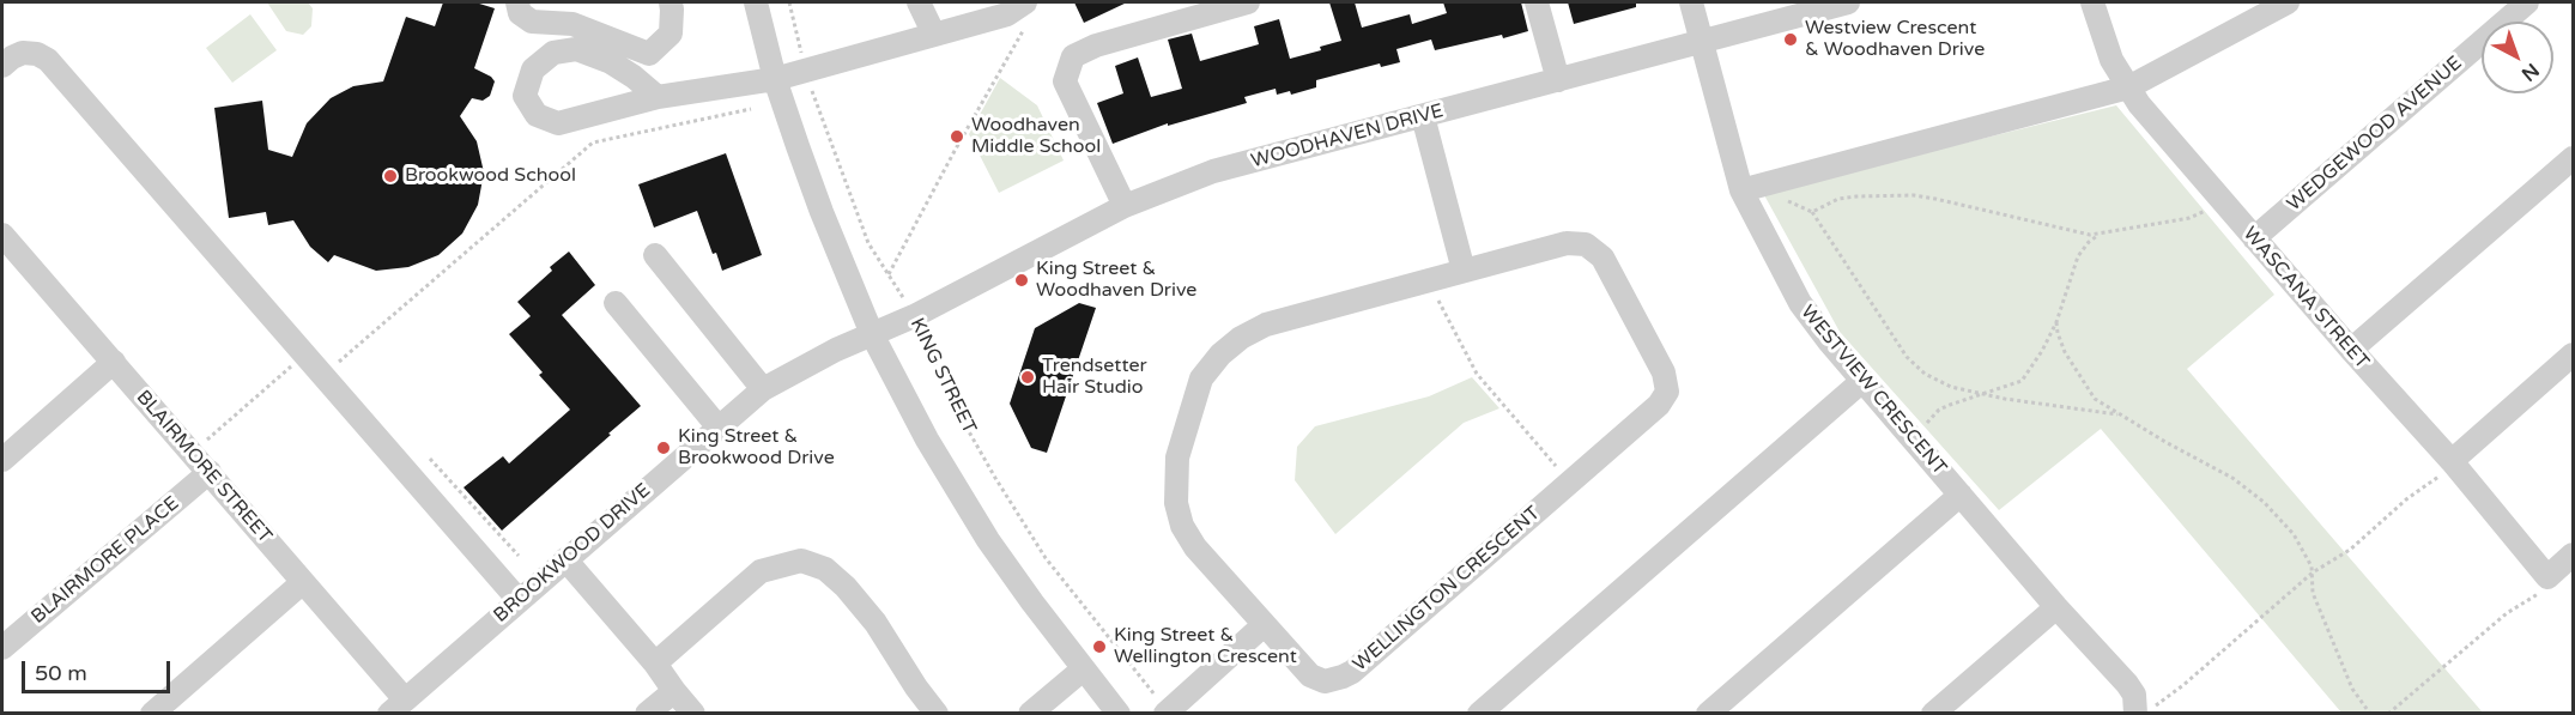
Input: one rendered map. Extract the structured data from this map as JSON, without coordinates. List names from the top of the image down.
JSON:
{
  "streets": {
    "street": [
      "WEDGEWOOD AVENUE",
      "WOODHAVEN DRIVE",
      "WASCANA STREET",
      "KING STREET",
      "WESTVIEW CRESCENT",
      "BLAIRMORE STREET",
      "BROOKWOOD DRIVE",
      "BLAIRMORE PLACE",
      "WELLINGTON CRESCENT"
    ]
  },
  "crossings": [
    ["WEDGEWOOD AVENUE", "WASCANA STREET"],
    ["WOODHAVEN DRIVE", "KING STREET"],
    ["WOODHAVEN DRIVE", "WESTVIEW CRESCENT"],
    ["WOODHAVEN DRIVE", "BROOKWOOD DRIVE"],
    ["KING STREET", "BROOKWOOD DRIVE"],
    ["BLAIRMORE STREET", "BROOKWOOD DRIVE"],
    ["BLAIRMORE STREET", "BLAIRMORE PLACE"]
  ],
  "places": [
    "Westview Crescent & Woodhaven Drive",
    "Woodhaven Middle School",
    "Brookwood School",
    "King Street & Woodhaven Drive",
    "Trendsetter Hair Studio",
    "King Street & Brookwood Drive",
    "King Street & Wellington Crescent"
  ],
  "scale_bar": "50 m",
  "north": "bottom right"
}
